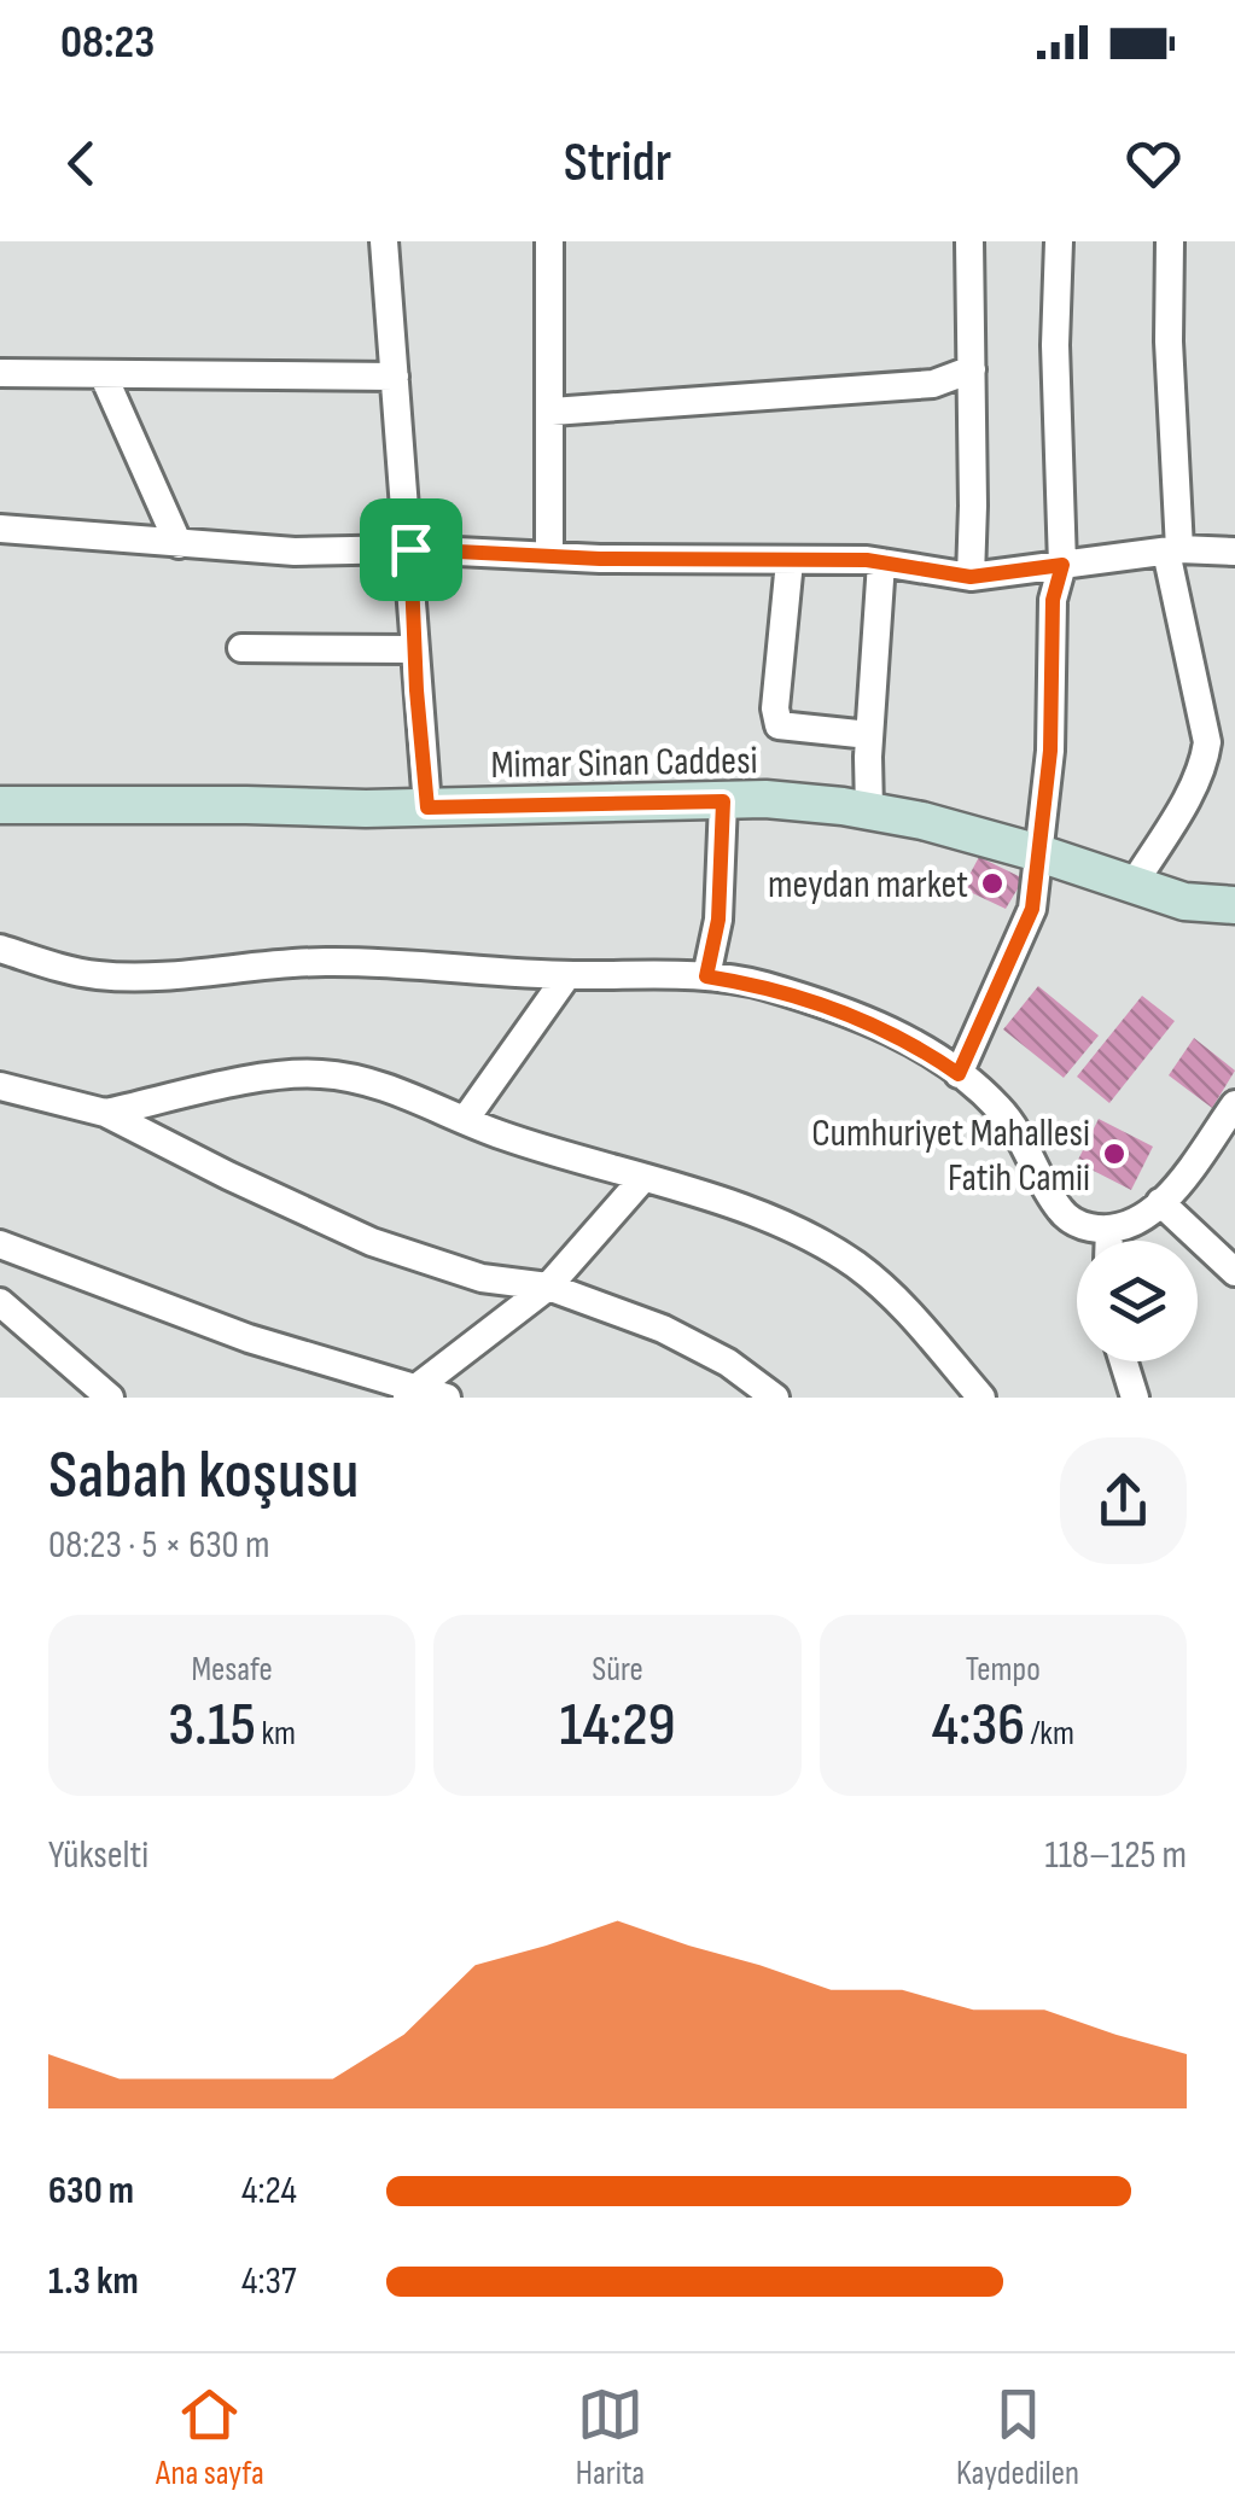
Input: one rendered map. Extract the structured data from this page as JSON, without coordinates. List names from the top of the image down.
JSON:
{
  "streets": {
    "street": ["Mimar Sinan Caddesi"]
  },
  "places": ["meydan market", "Cumhuriyet Mahallesi Fatih Camii"],
  "page": {
    "status": "08:23",
    "header": "Stridr",
    "heading": ["Sabah koşusu", "08:23 · 5 × 630 m"],
    "stats": [
      ["Mesafe", "3.15 km"],
      ["Süre", "14:29"],
      ["Tempo", "4:36 /km"]
    ],
    "chart": ["Yükselti", "118–125 m"],
    "list": [
      {
        "name": "630 m",
        "note": "4:24"
      },
      {
        "name": "1.3 km",
        "note": "4:37"
      }
    ],
    "tabs": ["Ana sayfa", "Harita", "Kaydedilen"]
  }
}
